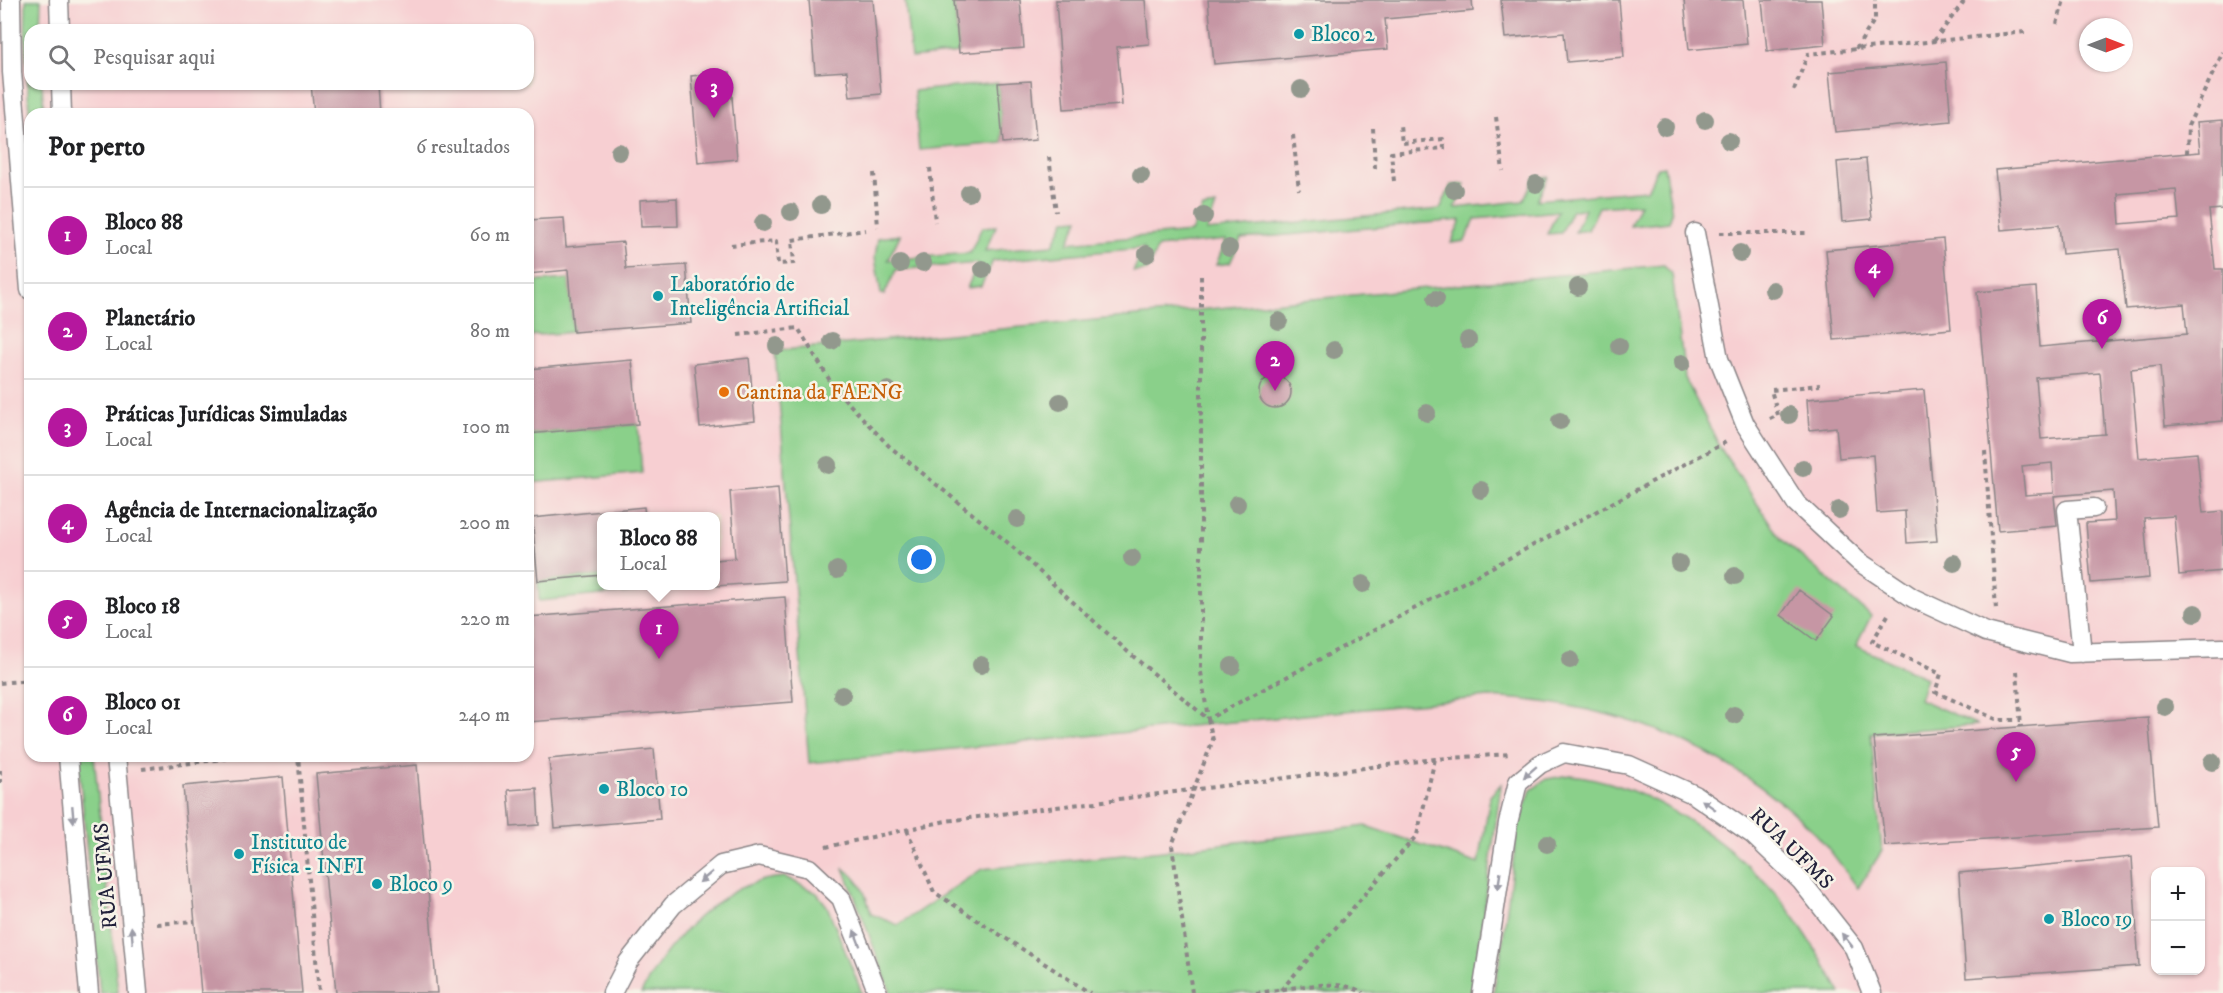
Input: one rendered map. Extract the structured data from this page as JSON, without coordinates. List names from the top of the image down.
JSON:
{
  "streets": {
    "lane": ["RUA UFMS"]
  },
  "places": [
    "Bloco 2",
    "Laboratório de Inteligência Artificial",
    "Cantina da FAENG",
    "Bloco 10",
    "Instituto de Física - INFI",
    "Bloco 9",
    "Bloco 19"
  ],
  "north": "right",
  "page": {
    "search": "Pesquisar aqui",
    "pins": [
      "3",
      "4",
      "6",
      "2",
      "1",
      "5"
    ],
    "heading": ["Por perto", "6 resultados"],
    "list": [
      {
        "mark": "1",
        "name": "Bloco 88",
        "note": "Local",
        "value": "60 m"
      },
      {
        "mark": "2",
        "name": "Planetário",
        "note": "Local",
        "value": "80 m"
      },
      {
        "mark": "3",
        "name": "Práticas Jurídicas Simuladas",
        "note": "Local",
        "value": "100 m"
      },
      {
        "mark": "4",
        "name": "Agência de Internacionalização",
        "note": "Local",
        "value": "200 m"
      },
      {
        "mark": "5",
        "name": "Bloco 18",
        "note": "Local",
        "value": "220 m"
      },
      {
        "mark": "6",
        "name": "Bloco 01",
        "note": "Local",
        "value": "240 m"
      }
    ],
    "popup": ["Bloco 88", "Local"],
    "map_buttons": ["+", "−"]
  }
}
